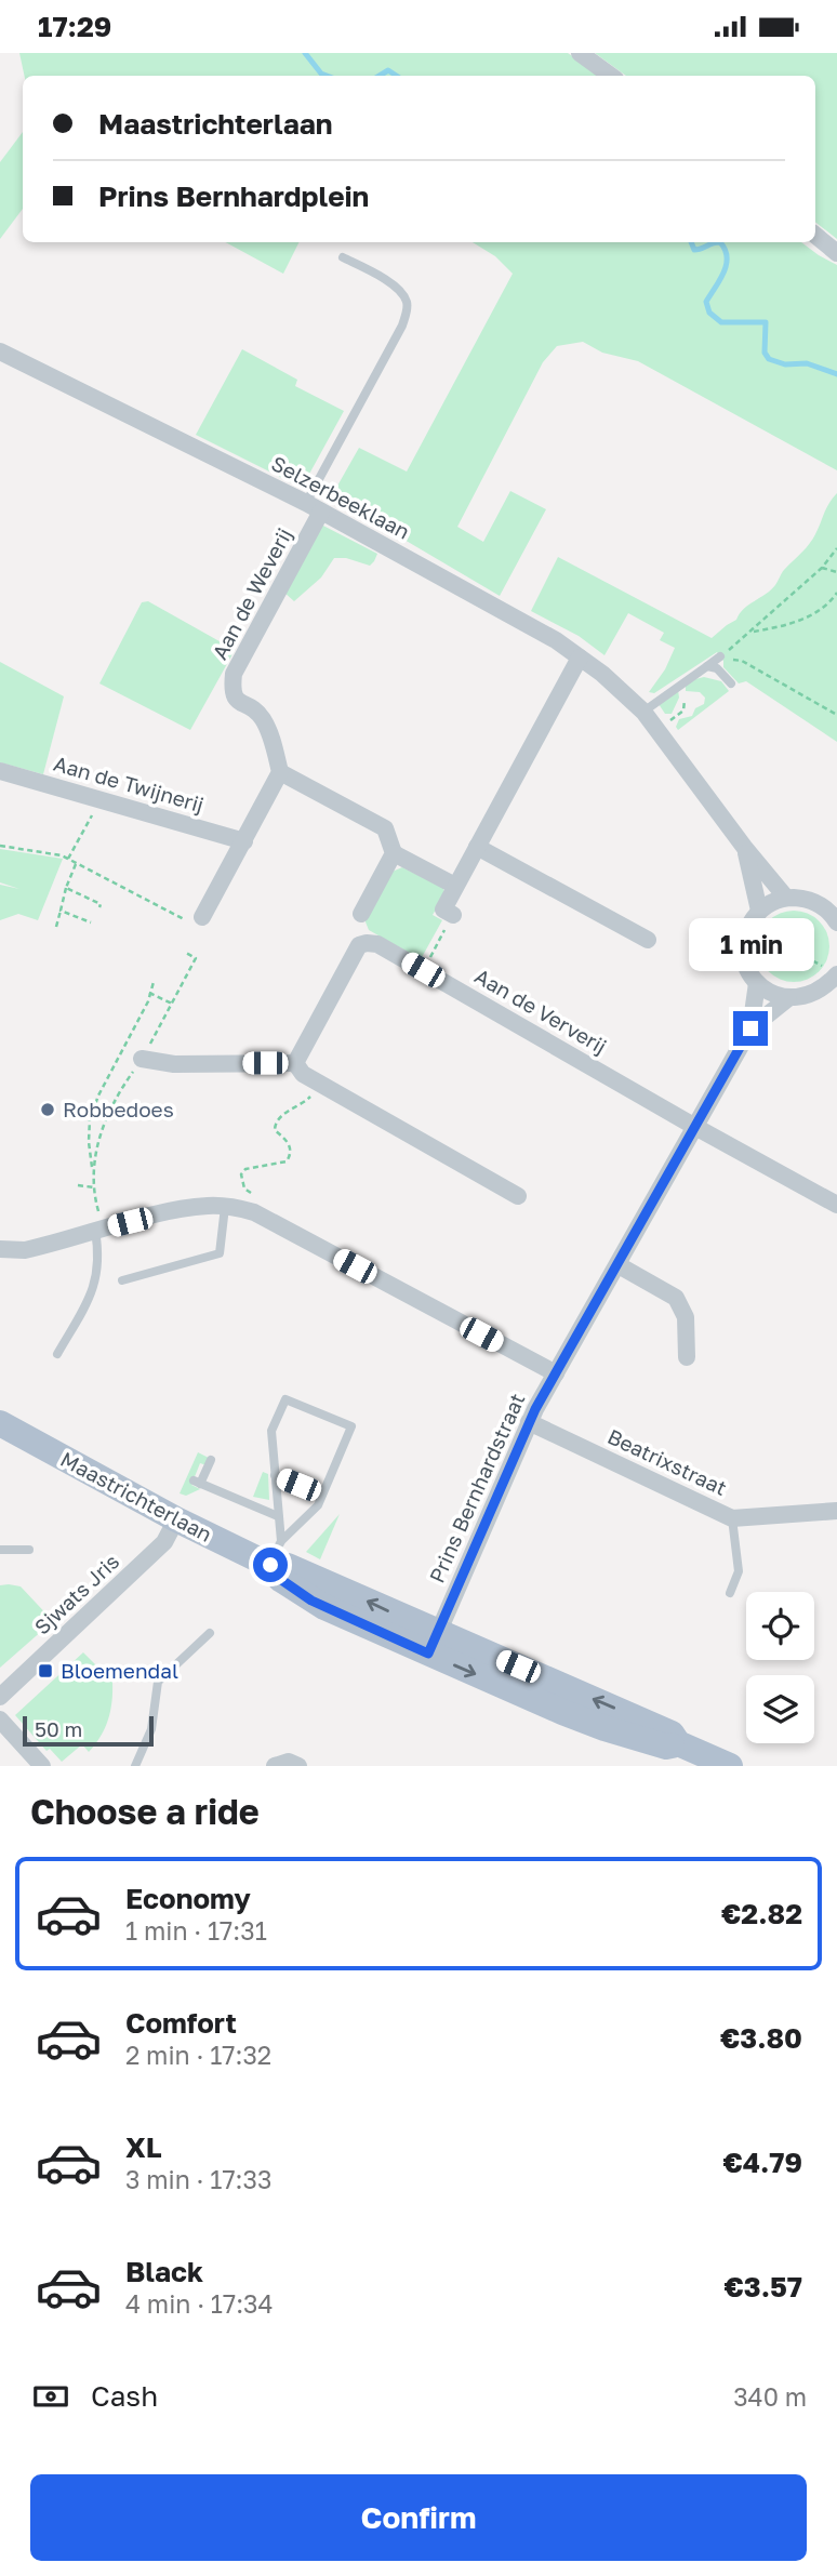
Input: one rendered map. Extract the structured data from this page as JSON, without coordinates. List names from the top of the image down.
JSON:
{
  "streets": {
    "main road": ["Maastrichterlaan"],
    "street": [
      "Selzerbeeklaan",
      "Aan de Weverij",
      "Aan de Twijnerij",
      "Aan de Ververij",
      "Beatrixstraat",
      "Prins Bernhardstraat",
      "Sjwats Jris"
    ]
  },
  "crossings": [
    ["Selzerbeeklaan", "Aan de Weverij"],
    ["Aan de Ververij", "Prins Bernhardstraat"],
    ["Beatrixstraat", "Prins Bernhardstraat"],
    ["Prins Bernhardstraat", "Maastrichterlaan"],
    ["Maastrichterlaan", "Sjwats Jris"]
  ],
  "places": {
    "other": ["Robbedoes"],
    "transit": ["Bloemendal"]
  },
  "scale_bar": "50 m",
  "page": {
    "status": "17:29",
    "banner": ["Maastrichterlaan", "Prins Bernhardplein"],
    "bubble": "1 min",
    "scale": "50 m",
    "heading": "Choose a ride",
    "list": [
      {
        "name": "Economy",
        "note": "1 min · 17:31",
        "value": "€2.82"
      },
      {
        "name": "Comfort",
        "note": "2 min · 17:32",
        "value": "€3.80"
      },
      {
        "name": "XL",
        "note": "3 min · 17:33",
        "value": "€4.79"
      },
      {
        "name": "Black",
        "note": "4 min · 17:34",
        "value": "€3.57"
      }
    ],
    "pay": ["Cash", "340 m"],
    "buttons": "Confirm"
  }
}
